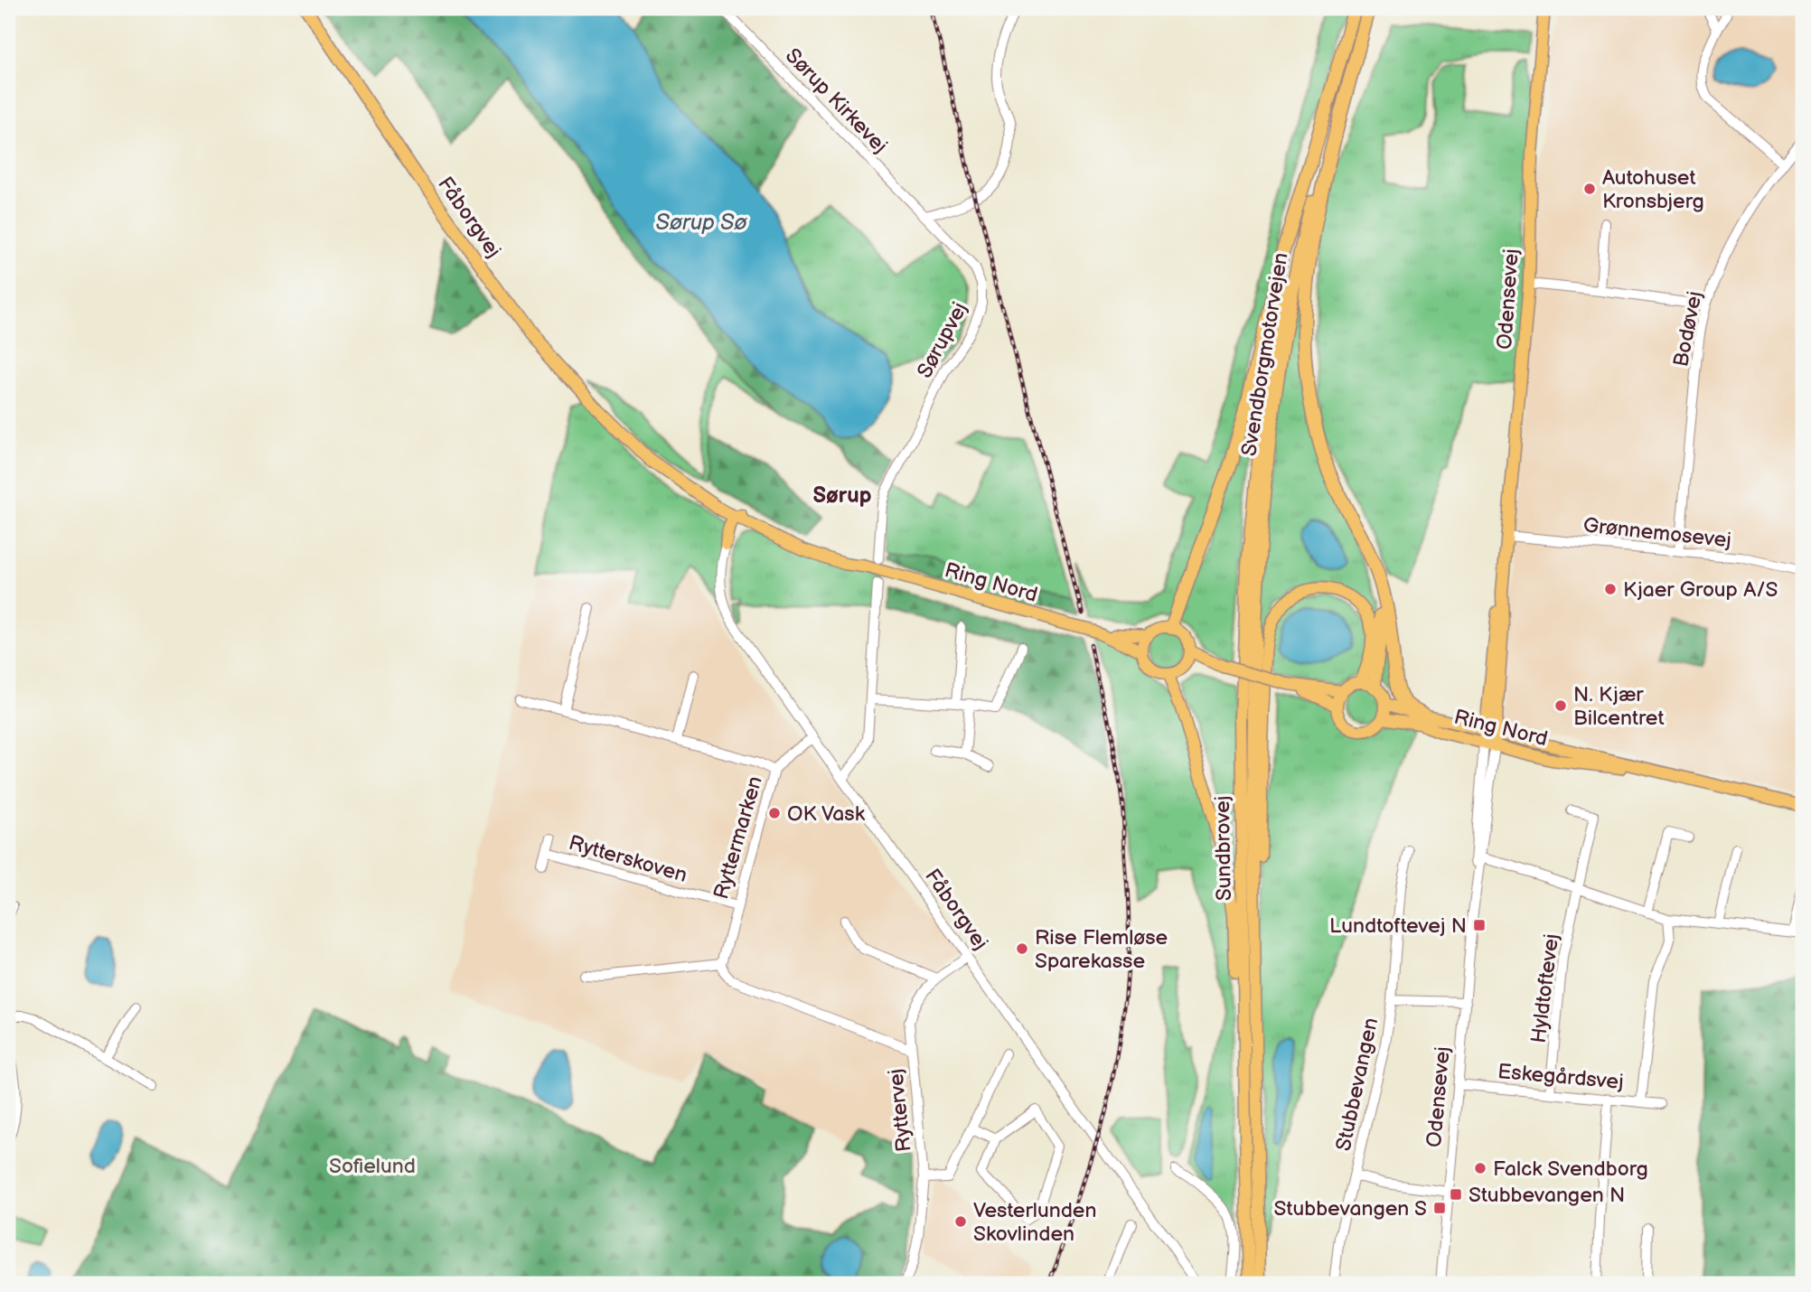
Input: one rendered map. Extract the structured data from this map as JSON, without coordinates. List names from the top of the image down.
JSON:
{
  "streets": {
    "highway": ["Svendborgmotorvejen"],
    "main road": [
      "Fåborgvej",
      "Odensevej",
      "Ring Nord",
      "Sundbrovej"
    ],
    "street": [
      "Sørup Kirkevej",
      "Bodøvej",
      "Sørupvej",
      "Grønnemosevej",
      "Ryttermarken",
      "Rytterskoven",
      "Hyldtoftevej",
      "Eskegårdsvej",
      "Stubbevangen",
      "Ryttervej"
    ]
  },
  "crossings": [
    ["Sørup Kirkevej", "Sørupvej"],
    ["Fåborgvej", "Ring Nord"],
    ["Fåborgvej", "Ryttermarken"],
    ["Fåborgvej", "Ryttervej"],
    ["Odensevej", "Grønnemosevej"],
    ["Odensevej", "Ring Nord"],
    ["Odensevej", "Eskegårdsvej"],
    ["Odensevej", "Stubbevangen"],
    ["Bodøvej", "Grønnemosevej"],
    ["Svendborgmotorvejen", "Sundbrovej"],
    ["Ryttermarken", "Rytterskoven"],
    ["Hyldtoftevej", "Eskegårdsvej"]
  ],
  "districts": ["Sørup"],
  "water": ["Sørup Sø"],
  "parks": ["Sofielund"],
  "places": {
    "other": [
      "Autohuset Kronsbjerg",
      "Kjaer Group A/S",
      "N. Kjær Bilcentret",
      "OK Vask",
      "Rise Flemløse Sparekasse",
      "Falck Svendborg",
      "Vesterlunden Skovlinden"
    ],
    "transit": ["Lundtoftevej N", "Stubbevangen N", "Stubbevangen S"]
  }
}
